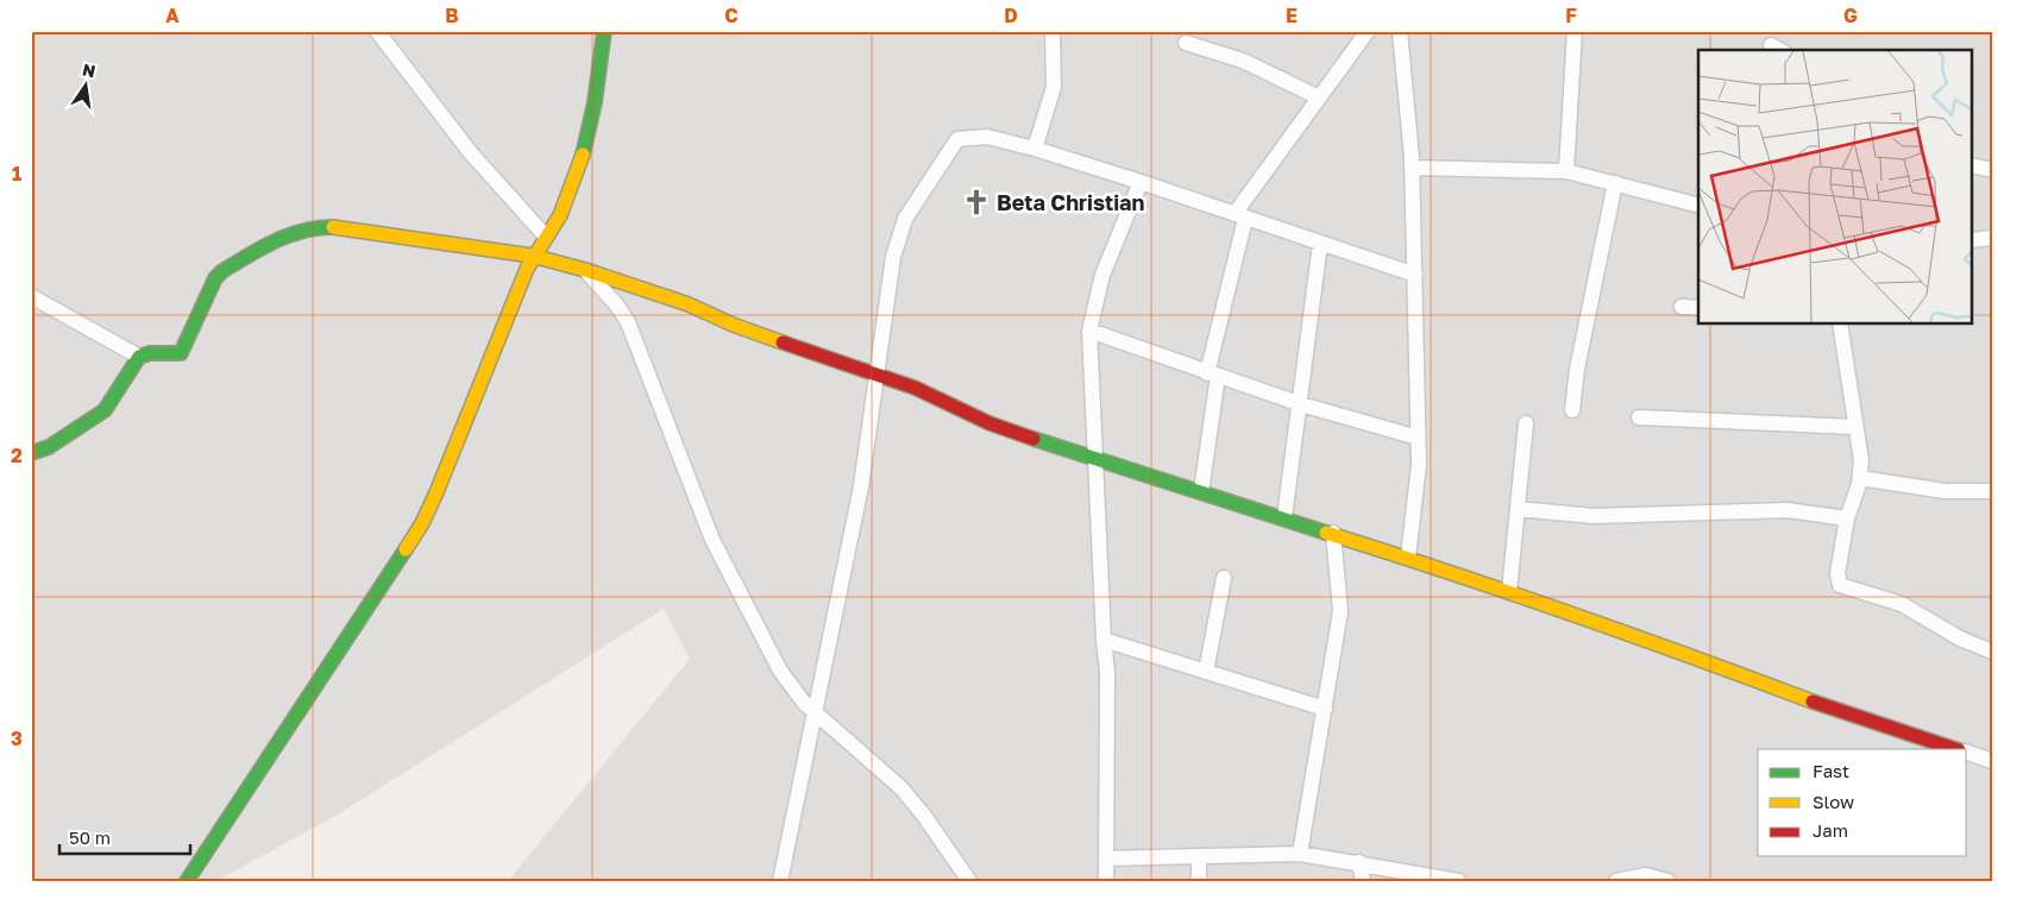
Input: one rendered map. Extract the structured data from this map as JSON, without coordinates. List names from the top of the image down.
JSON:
{
  "places": {
    "church": ["Beta Christian"]
  },
  "legend": ["Fast", "Slow", "Jam"],
  "scale_bar": "50 m",
  "north": "top",
  "grid": {
    "columns": [
      "A",
      "B",
      "C",
      "D",
      "E",
      "F",
      "G"
    ],
    "rows": ["1", "2", "3"]
  }
}
